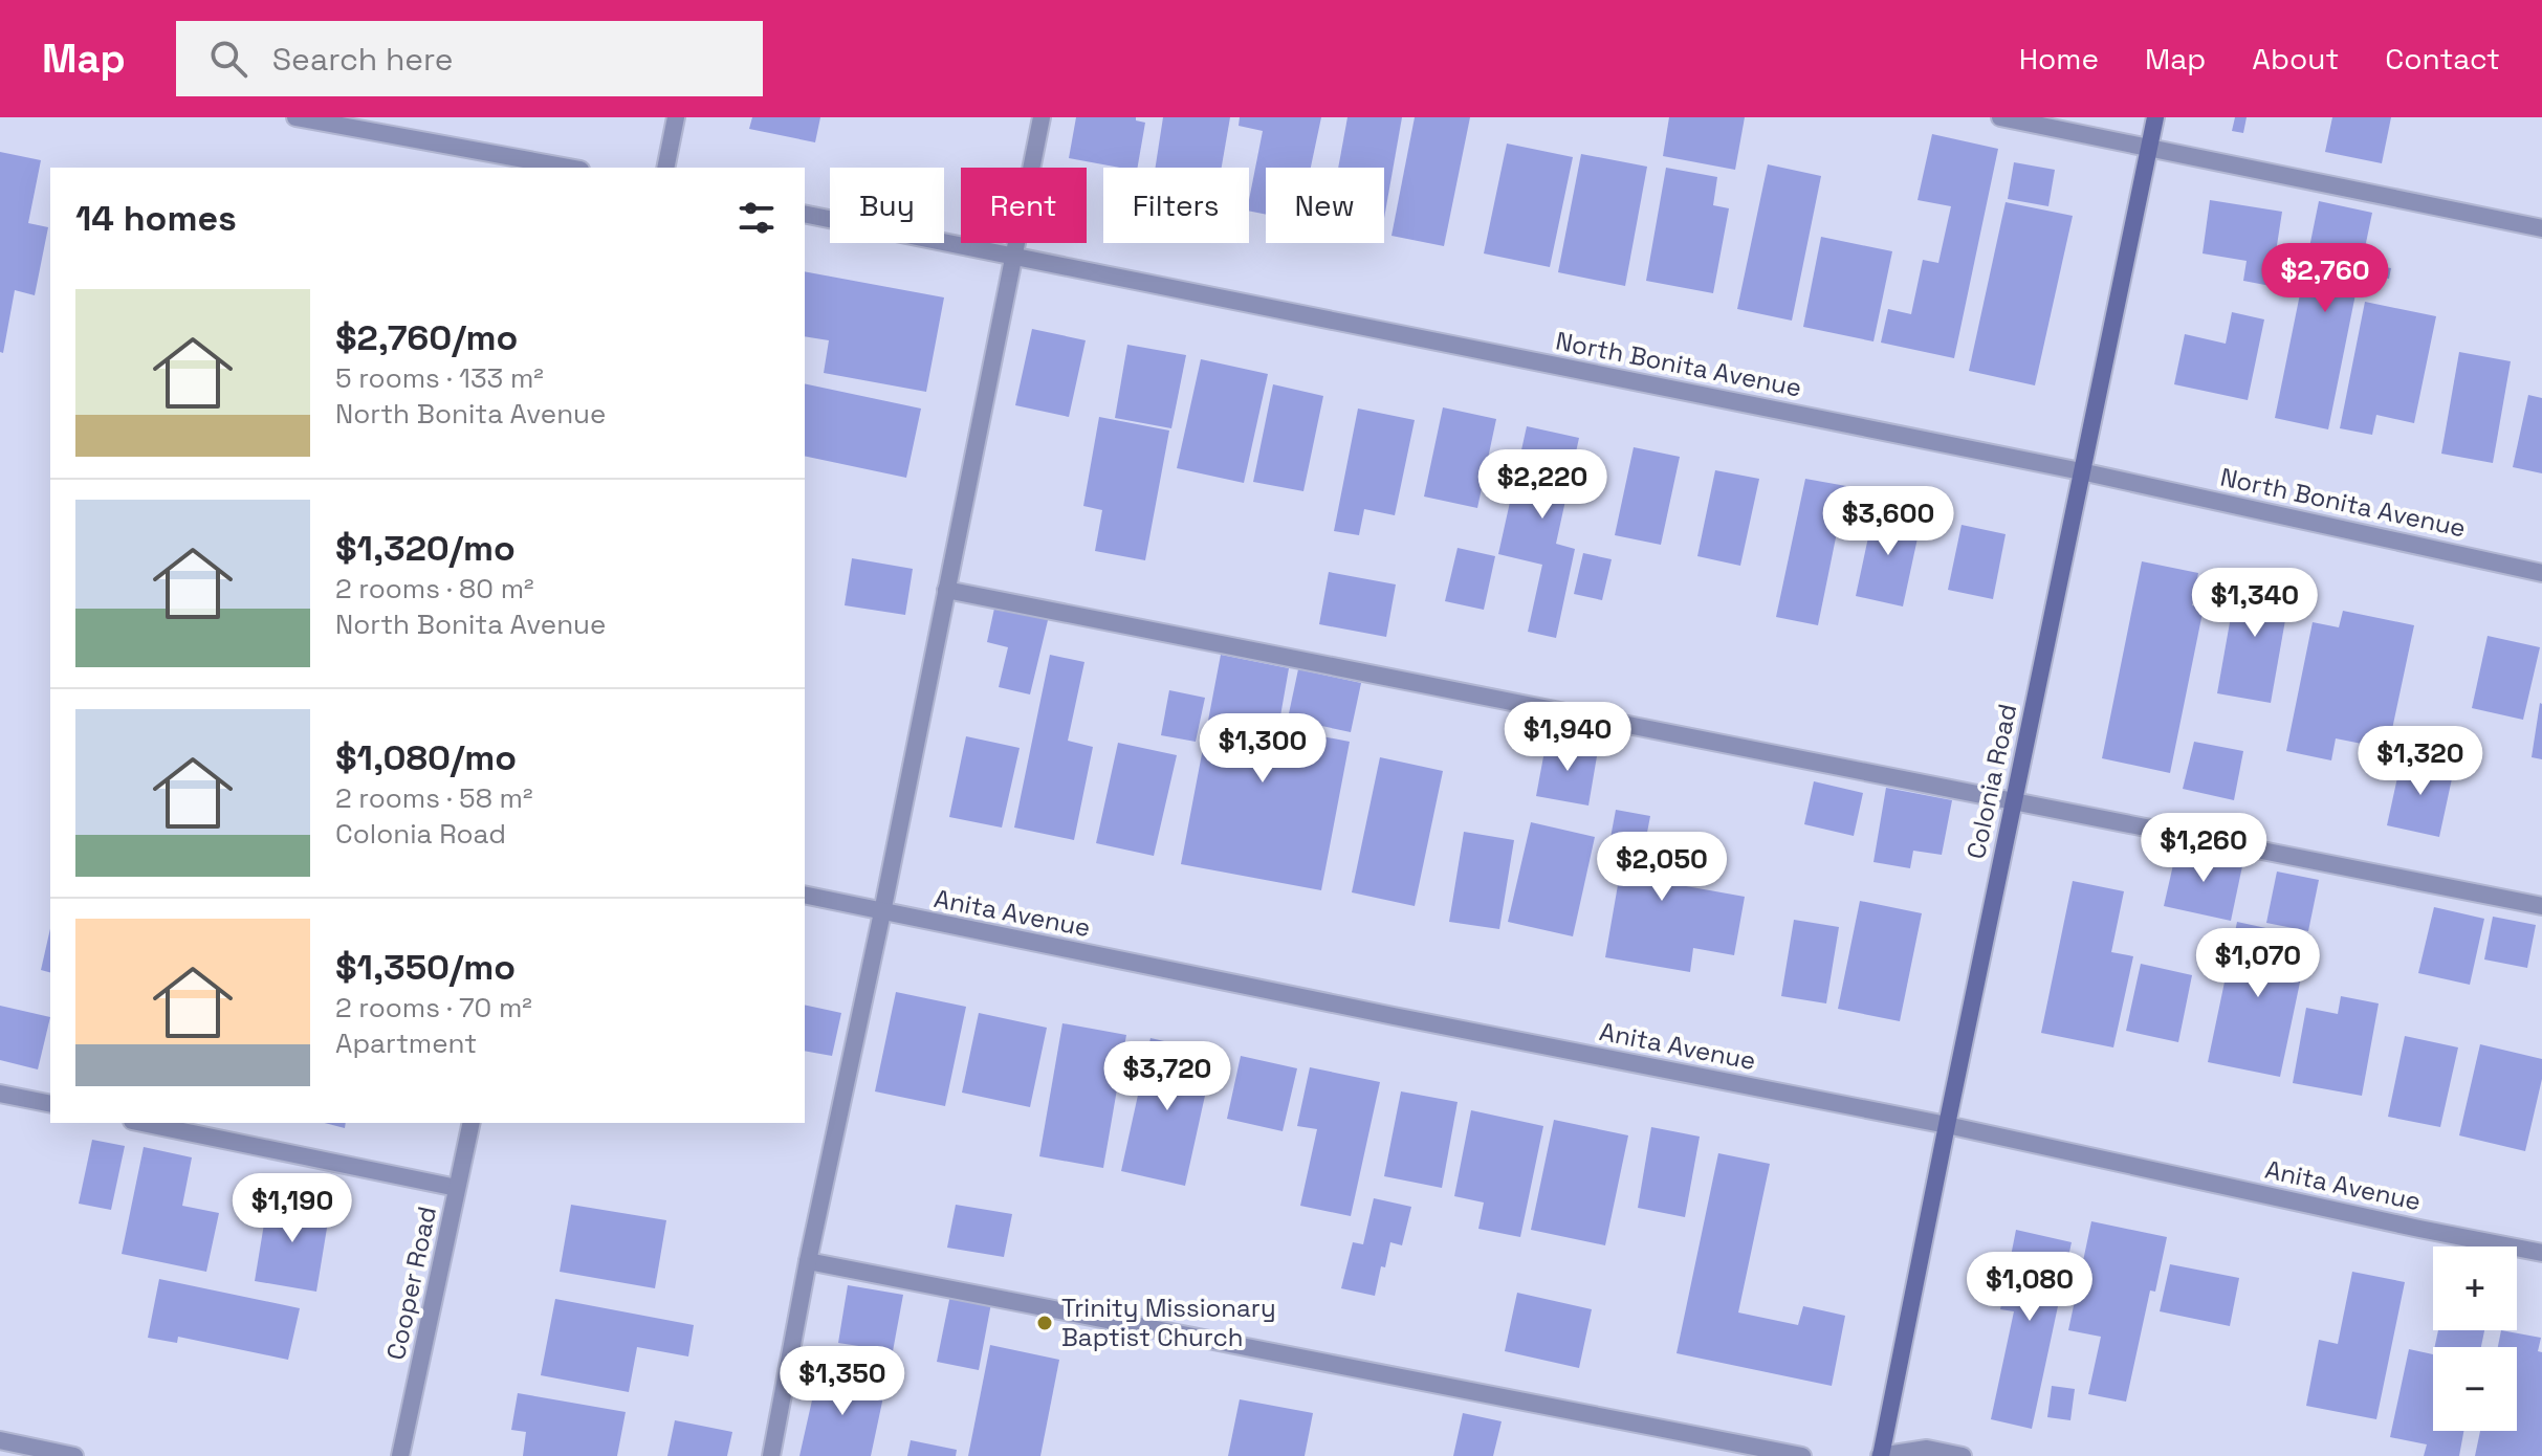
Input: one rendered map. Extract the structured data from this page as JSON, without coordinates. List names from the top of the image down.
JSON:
{
  "streets": {
    "street": [
      "North Bonita Avenue",
      "Colonia Road",
      "Anita Avenue",
      "Cooper Road"
    ]
  },
  "crossings": [
    ["North Bonita Avenue", "Colonia Road"],
    ["Colonia Road", "Anita Avenue"]
  ],
  "places": ["Trinity Missionary Baptist Church"],
  "page": {
    "header": "Map",
    "search": "Search here",
    "nav": [
      "Home",
      "Map",
      "About",
      "Contact"
    ],
    "chip": [
      "Buy",
      "Rent",
      "Filters",
      "New"
    ],
    "heading": "14 homes",
    "price": [
      "$2,760",
      "$2,220",
      "$3,600",
      "$1,340",
      "$1,940",
      "$1,300",
      "$1,320",
      "$1,260",
      "$2,050",
      "$1,070",
      "$3,720",
      "$1,190",
      "$1,080",
      "$1,350"
    ],
    "list": [
      {
        "name": "$2,760/mo",
        "note": "5 rooms · 133 m² · North Bonita Avenue"
      },
      {
        "name": "$1,320/mo",
        "note": "2 rooms · 80 m² · North Bonita Avenue"
      },
      {
        "name": "$1,080/mo",
        "note": "2 rooms · 58 m² · Colonia Road"
      },
      {
        "name": "$1,350/mo",
        "note": "2 rooms · 70 m² · Apartment"
      }
    ],
    "map_buttons": ["+", "−"]
  }
}
